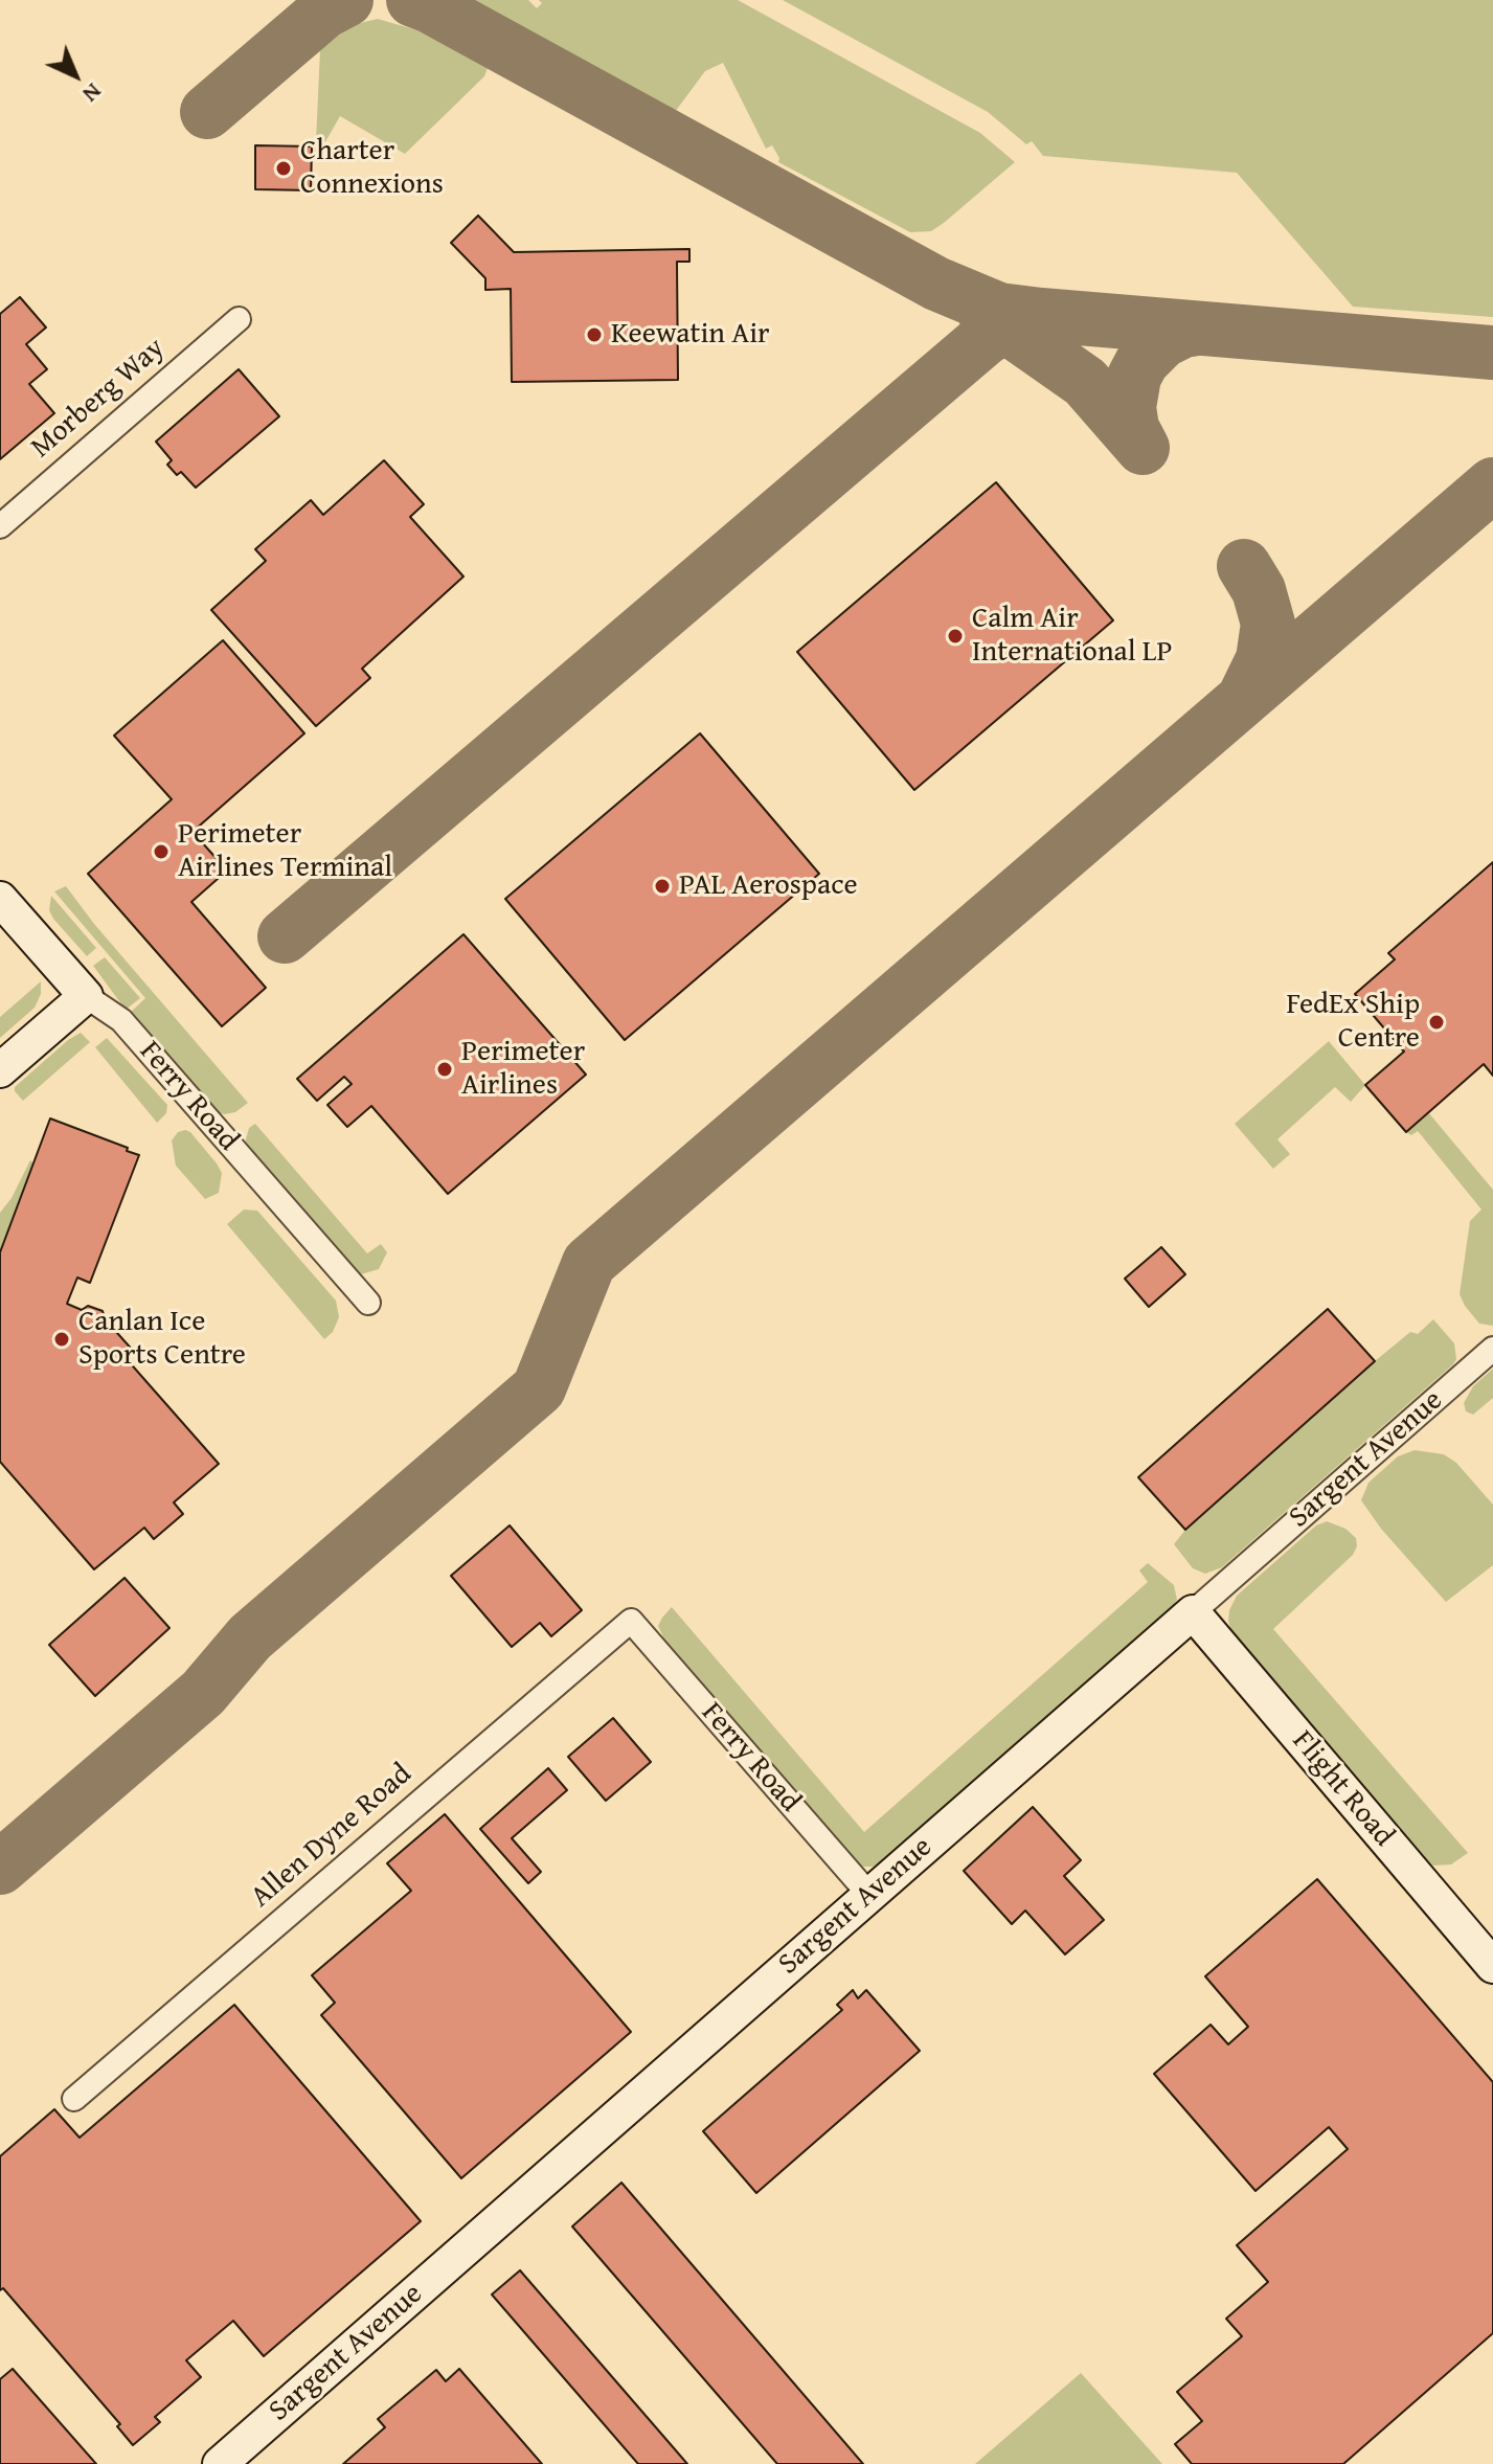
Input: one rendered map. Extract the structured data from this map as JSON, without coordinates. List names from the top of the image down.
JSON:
{
  "streets": {
    "street": [
      "Morberg Way",
      "Ferry Road",
      "Sargent Avenue",
      "Flight Road",
      "Allen Dyne Road"
    ]
  },
  "crossings": [
    ["Ferry Road", "Sargent Avenue"],
    ["Ferry Road", "Allen Dyne Road"],
    ["Sargent Avenue", "Flight Road"]
  ],
  "places": [
    "Charter Connexions",
    "Keewatin Air",
    "Calm Air International LP",
    "Perimeter Airlines Terminal",
    "PAL Aerospace",
    "FedEx Ship Centre",
    "Perimeter Airlines",
    "Canlan Ice Sports Centre"
  ],
  "north": "bottom right"
}
